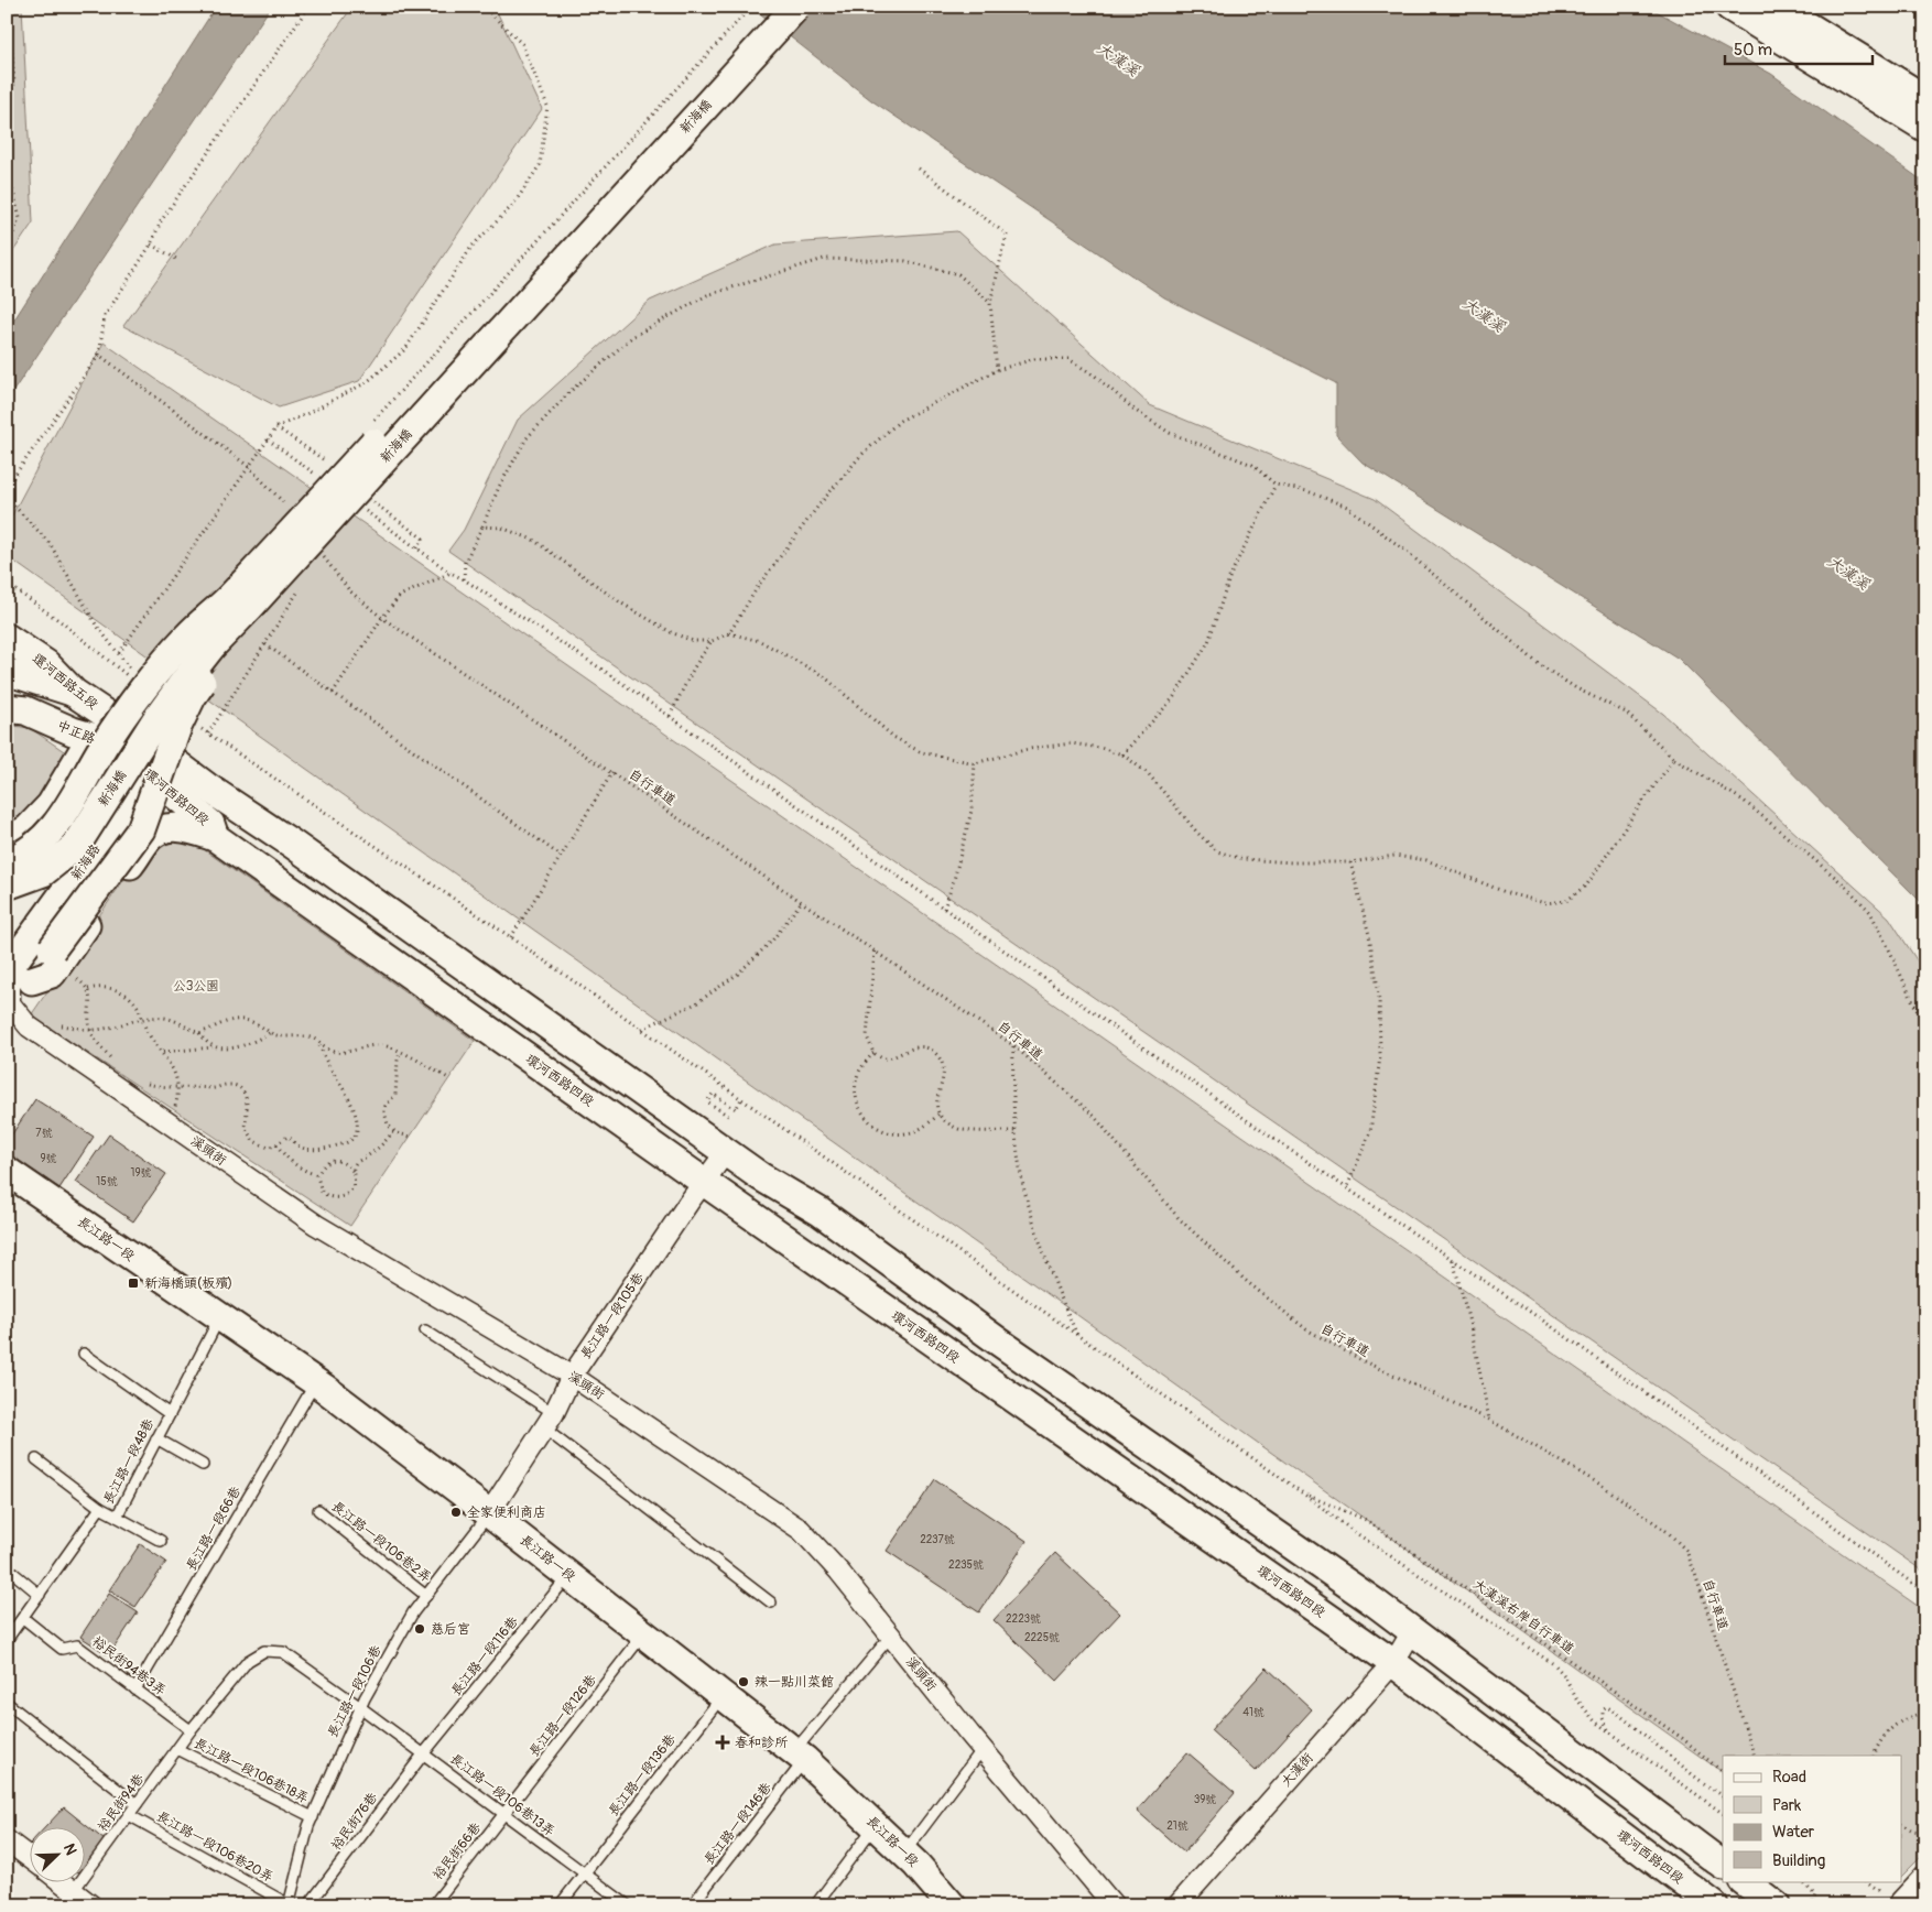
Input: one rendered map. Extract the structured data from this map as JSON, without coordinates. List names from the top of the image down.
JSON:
{
  "streets": {
    "street": [
      "新海橋",
      "還河西路五段",
      "中正路",
      "環河西路四段",
      "新海路",
      "溪頭街",
      "長江路一段",
      "長江路一段105巷",
      "大漢街"
    ],
    "lane": [
      "長江路一段48巷",
      "長江路一段66巷",
      "長江路一段106巷2弄",
      "長江路一段116巷",
      "裕民街94巷3弄",
      "長江路一段106巷",
      "長江路一段126巷",
      "長江路一段106巷18弄",
      "長江路一段136巷",
      "長江路一段106巷13弄",
      "裕民街94巷",
      "裕民街76巷",
      "長江路一段146巷",
      "長江路一段106巷20弄",
      "裕民街66巷"
    ],
    "path": ["自行車道", "大漢溪右岸自行車道"]
  },
  "crossings": [
    ["還河西路五段", "中正路"],
    ["還河西路五段", "環河西路四段"],
    ["還河西路五段", "新海路"],
    ["中正路", "環河西路四段"],
    ["中正路", "新海路"],
    ["環河西路四段", "新海路"],
    ["環河西路四段", "長江路一段105巷"],
    ["環河西路四段", "大漢街"],
    ["新海路", "溪頭街"],
    ["溪頭街", "長江路一段105巷"],
    ["溪頭街", "長江路一段146巷"],
    ["長江路一段", "長江路一段105巷"],
    ["長江路一段", "長江路一段48巷"],
    ["長江路一段", "長江路一段66巷"],
    ["長江路一段", "長江路一段116巷"],
    ["長江路一段", "長江路一段106巷"],
    ["長江路一段", "長江路一段126巷"],
    ["長江路一段", "長江路一段136巷"],
    ["長江路一段", "長江路一段146巷"],
    ["長江路一段105巷", "長江路一段106巷"],
    ["長江路一段48巷", "裕民街94巷3弄"],
    ["長江路一段66巷", "裕民街94巷3弄"],
    ["長江路一段106巷2弄", "長江路一段106巷"],
    ["長江路一段116巷", "長江路一段106巷13弄"],
    ["長江路一段116巷", "裕民街76巷"],
    ["裕民街94巷3弄", "長江路一段106巷13弄"],
    ["裕民街94巷3弄", "裕民街94巷"],
    ["長江路一段106巷", "長江路一段106巷18弄"],
    ["長江路一段106巷", "長江路一段106巷13弄"],
    ["長江路一段106巷", "長江路一段106巷20弄"],
    ["長江路一段126巷", "長江路一段106巷13弄"],
    ["長江路一段126巷", "裕民街66巷"],
    ["長江路一段106巷18弄", "裕民街94巷"],
    ["長江路一段136巷", "長江路一段106巷13弄"],
    ["長江路一段106巷13弄", "裕民街94巷"],
    ["長江路一段106巷13弄", "裕民街76巷"],
    ["長江路一段106巷13弄", "裕民街66巷"],
    ["裕民街94巷", "長江路一段106巷20弄"]
  ],
  "water": ["大漢溪"],
  "parks": ["公3公園"],
  "places": {
    "transit": ["新海橋頭(板殯)"],
    "other": ["全家便利商店", "慈后宮", "辣一點川菜館"],
    "health": ["春和診所"]
  },
  "house_numbers": [
    "7號",
    "9號",
    "19號",
    "15號",
    "2237號",
    "2235號",
    "2223號",
    "2225號",
    "41號",
    "39號",
    "21號"
  ],
  "legend": [
    "Road",
    "Park",
    "Water",
    "Building"
  ],
  "scale_bar": "50 m",
  "north": "top right"
}
